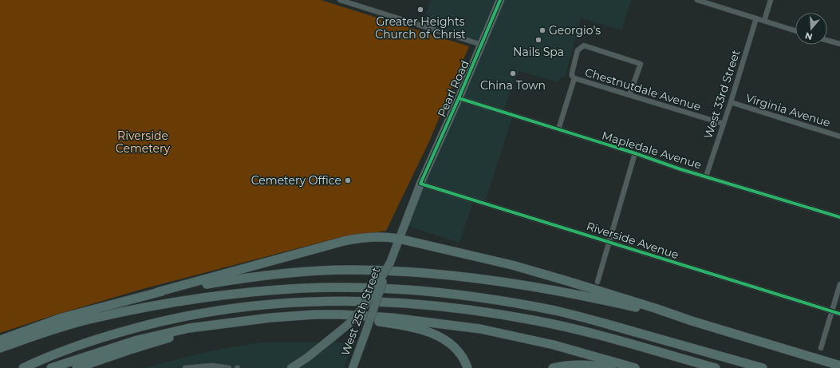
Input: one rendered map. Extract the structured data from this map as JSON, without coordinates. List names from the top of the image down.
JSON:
{
  "streets": {
    "main road": ["Pearl Road", "West 25th Street"],
    "street": [
      "Chestnutdale Avenue",
      "West 33rd Street",
      "Virginia Avenue",
      "Mapledale Avenue",
      "Riverside Avenue"
    ]
  },
  "crossings": [
    ["Pearl Road", "Mapledale Avenue"],
    ["Pearl Road", "Riverside Avenue"],
    ["Pearl Road", "West 25th Street"],
    ["Chestnutdale Avenue", "West 33rd Street"],
    ["West 33rd Street", "Virginia Avenue"],
    ["West 33rd Street", "Mapledale Avenue"]
  ],
  "parks": ["Riverside Cemetery"],
  "places": [
    "Greater Heights Church of Christ",
    "Georgio's",
    "Nails Spa",
    "China Town",
    "Cemetery Office"
  ],
  "north": "bottom"
}
